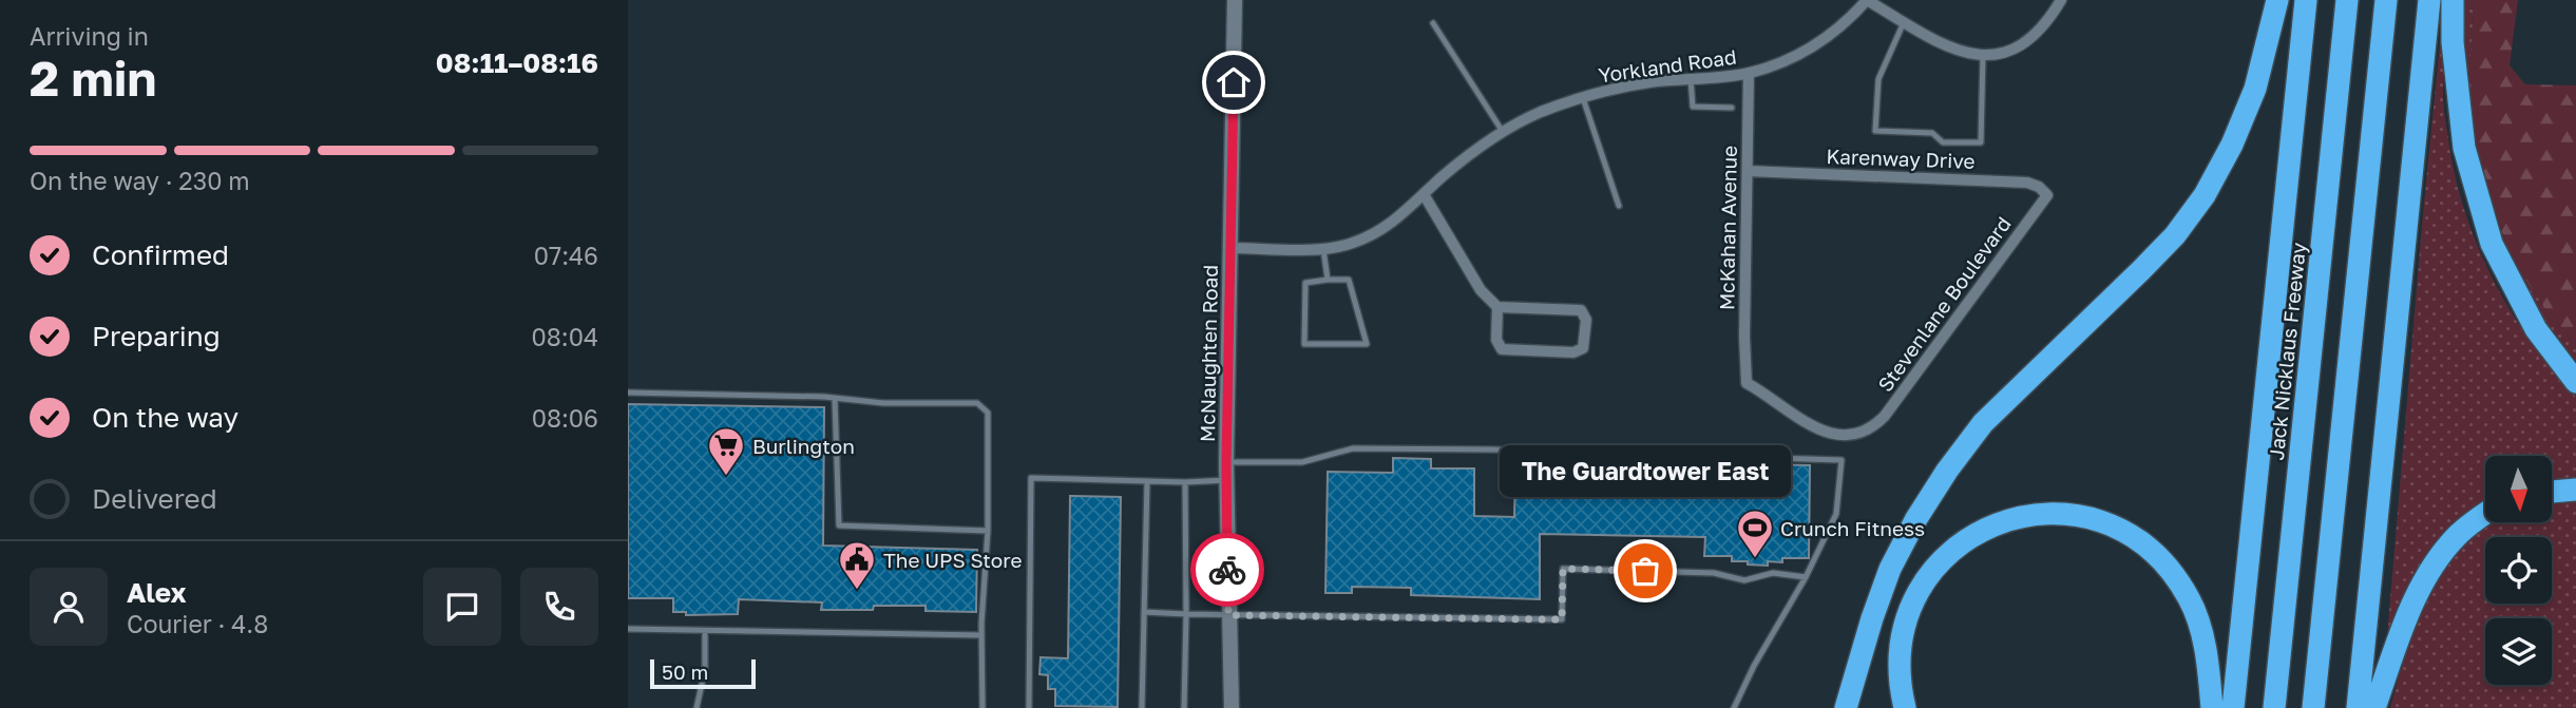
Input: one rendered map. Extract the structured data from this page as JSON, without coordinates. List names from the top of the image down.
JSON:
{
  "streets": {
    "highway": ["Jack Nicklaus Freeway"],
    "street": [
      "Yorkland Road",
      "Karenway Drive",
      "McKahan Avenue",
      "Stevenlane Boulevard",
      "McNaughten Road"
    ]
  },
  "crossings": [
    ["Yorkland Road", "McKahan Avenue"],
    ["Yorkland Road", "McNaughten Road"],
    ["Karenway Drive", "McKahan Avenue"],
    ["Karenway Drive", "Stevenlane Boulevard"],
    ["McKahan Avenue", "Stevenlane Boulevard"]
  ],
  "places": {
    "supermarket": ["Burlington"],
    "sports": ["Crunch Fitness"],
    "other": ["The Guardtower East"],
    "public building": ["The UPS Store"]
  },
  "scale_bar": "50 m",
  "north": "bottom",
  "page": {
    "heading": ["2 min", "Arriving in", "08:11–08:16"],
    "panel": ["Alex", "Courier · 4.8"],
    "bar": "On the way · 230 m",
    "list": [
      ["Confirmed", "07:46"],
      ["Preparing", "08:04"],
      ["On the way", "08:06"],
      "Delivered"
    ],
    "bubble": "The Guardtower East",
    "scale": "50 m"
  }
}
